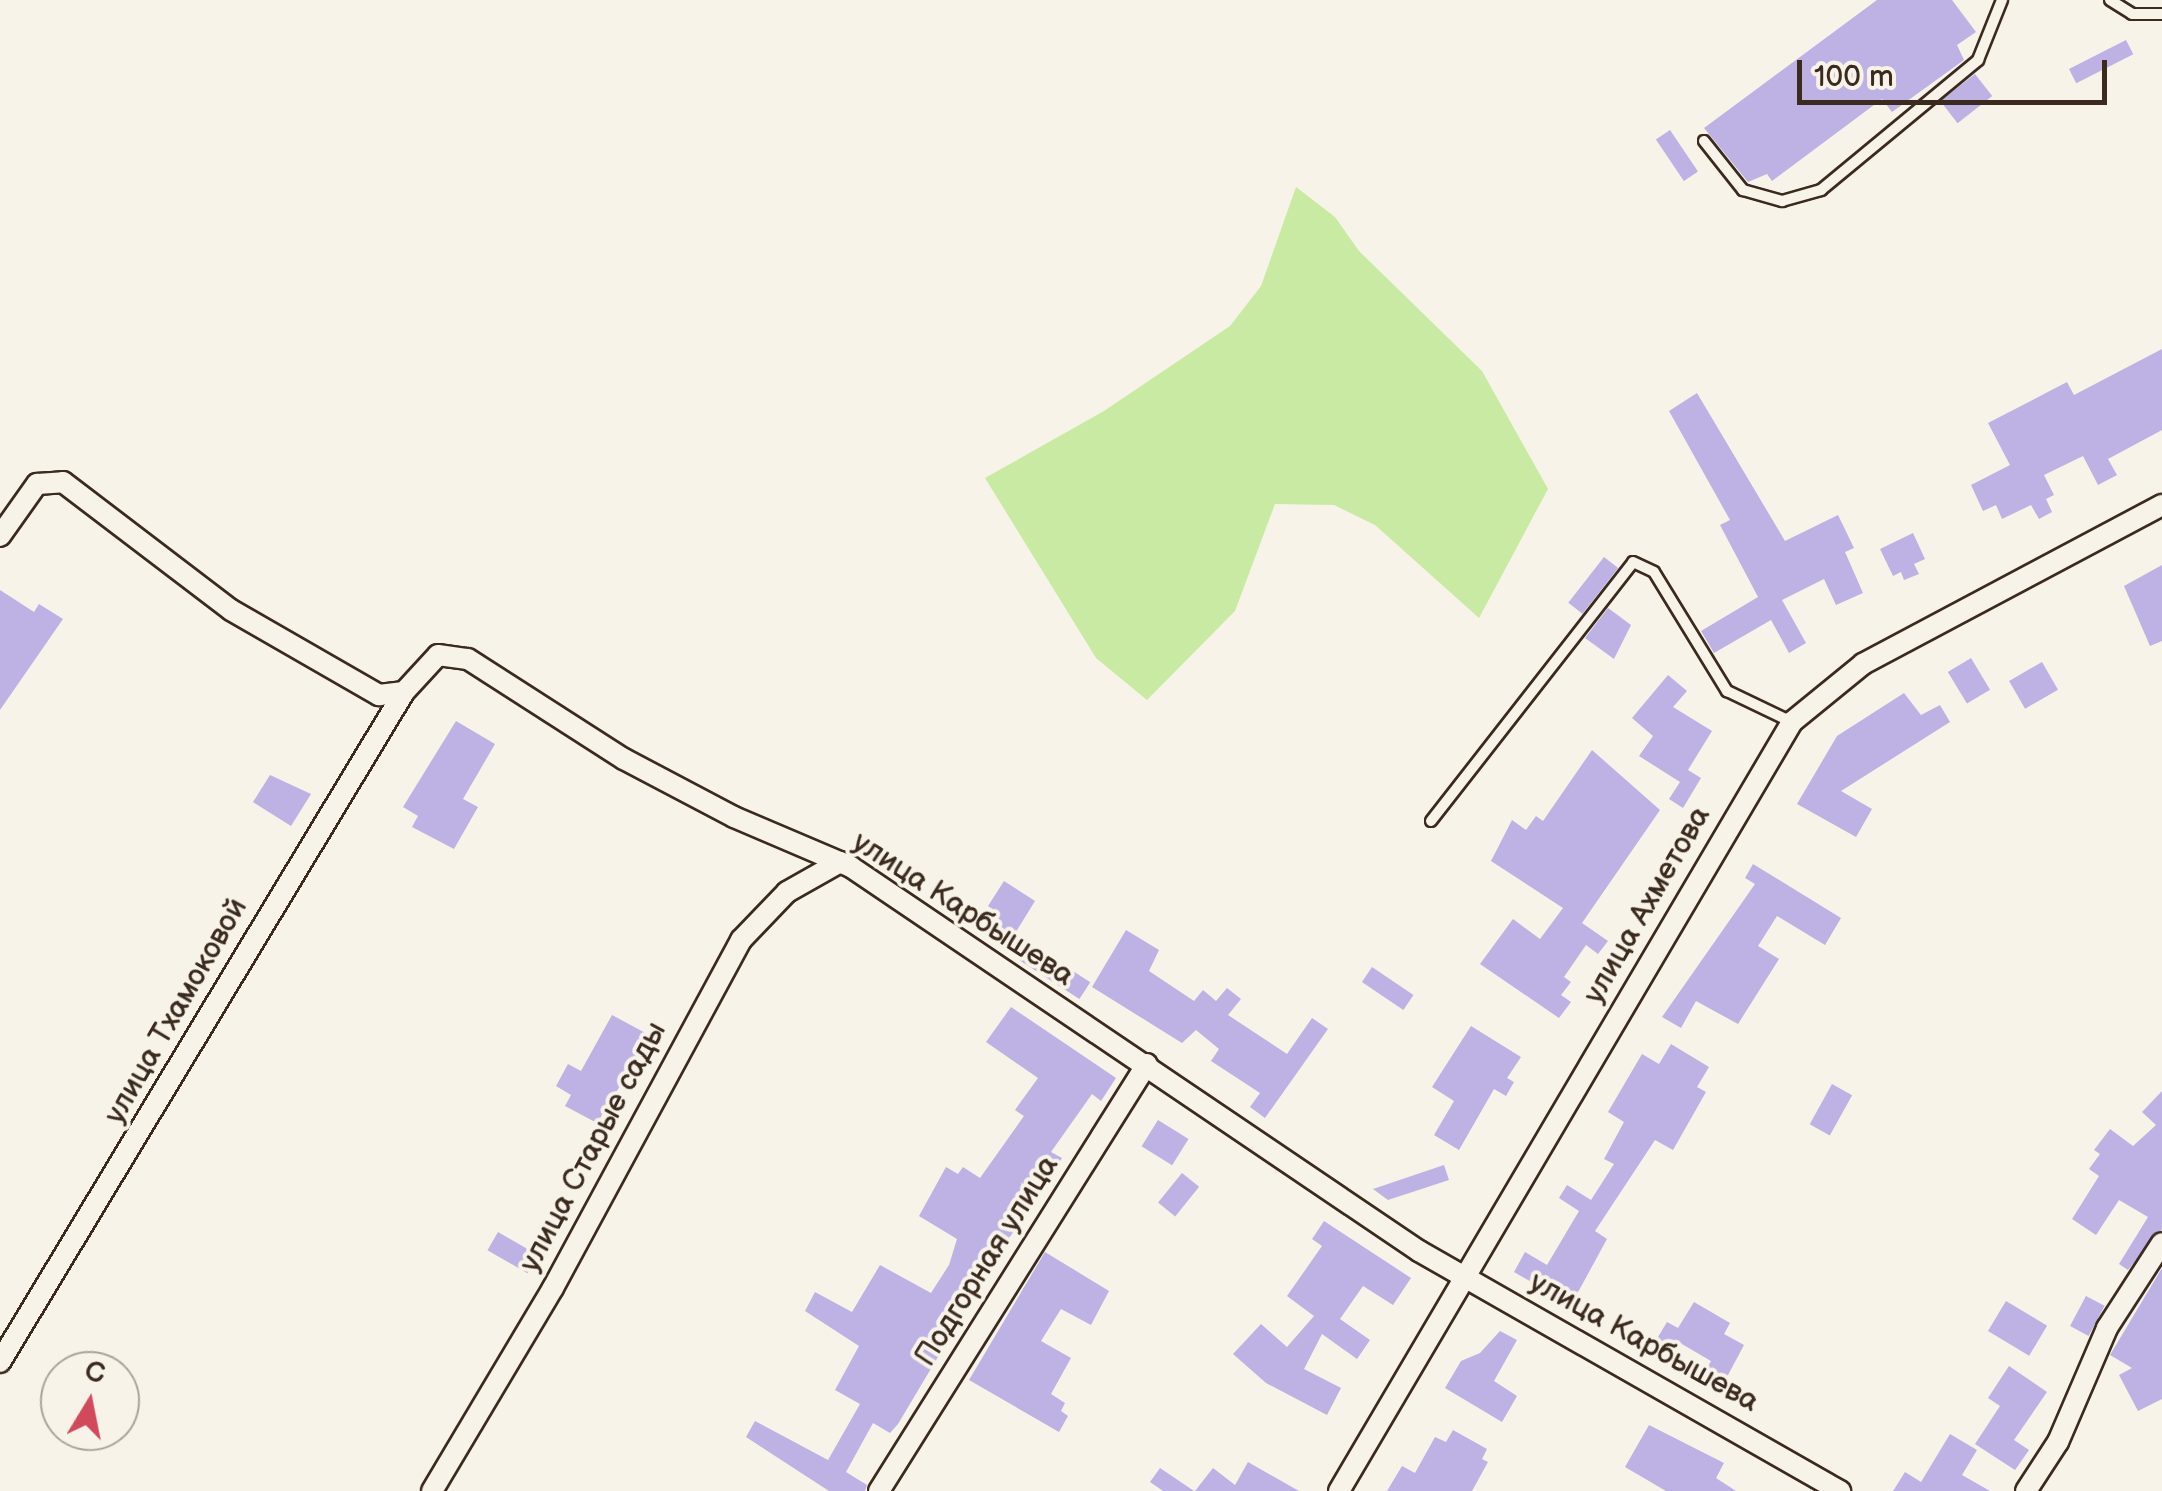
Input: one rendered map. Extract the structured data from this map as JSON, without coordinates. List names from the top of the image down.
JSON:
{
  "streets": {
    "street": [
      "улица Ахметова",
      "улица Карбышева",
      "улица Тхамоковой",
      "улица Старые сады",
      "Подгорная улица"
    ]
  },
  "crossings": [
    ["улица Ахметова", "улица Карбышева"],
    ["улица Карбышева", "улица Тхамоковой"],
    ["улица Карбышева", "улица Старые сады"],
    ["улица Карбышева", "Подгорная улица"]
  ],
  "scale_bar": "100 m",
  "north": "top"
}
